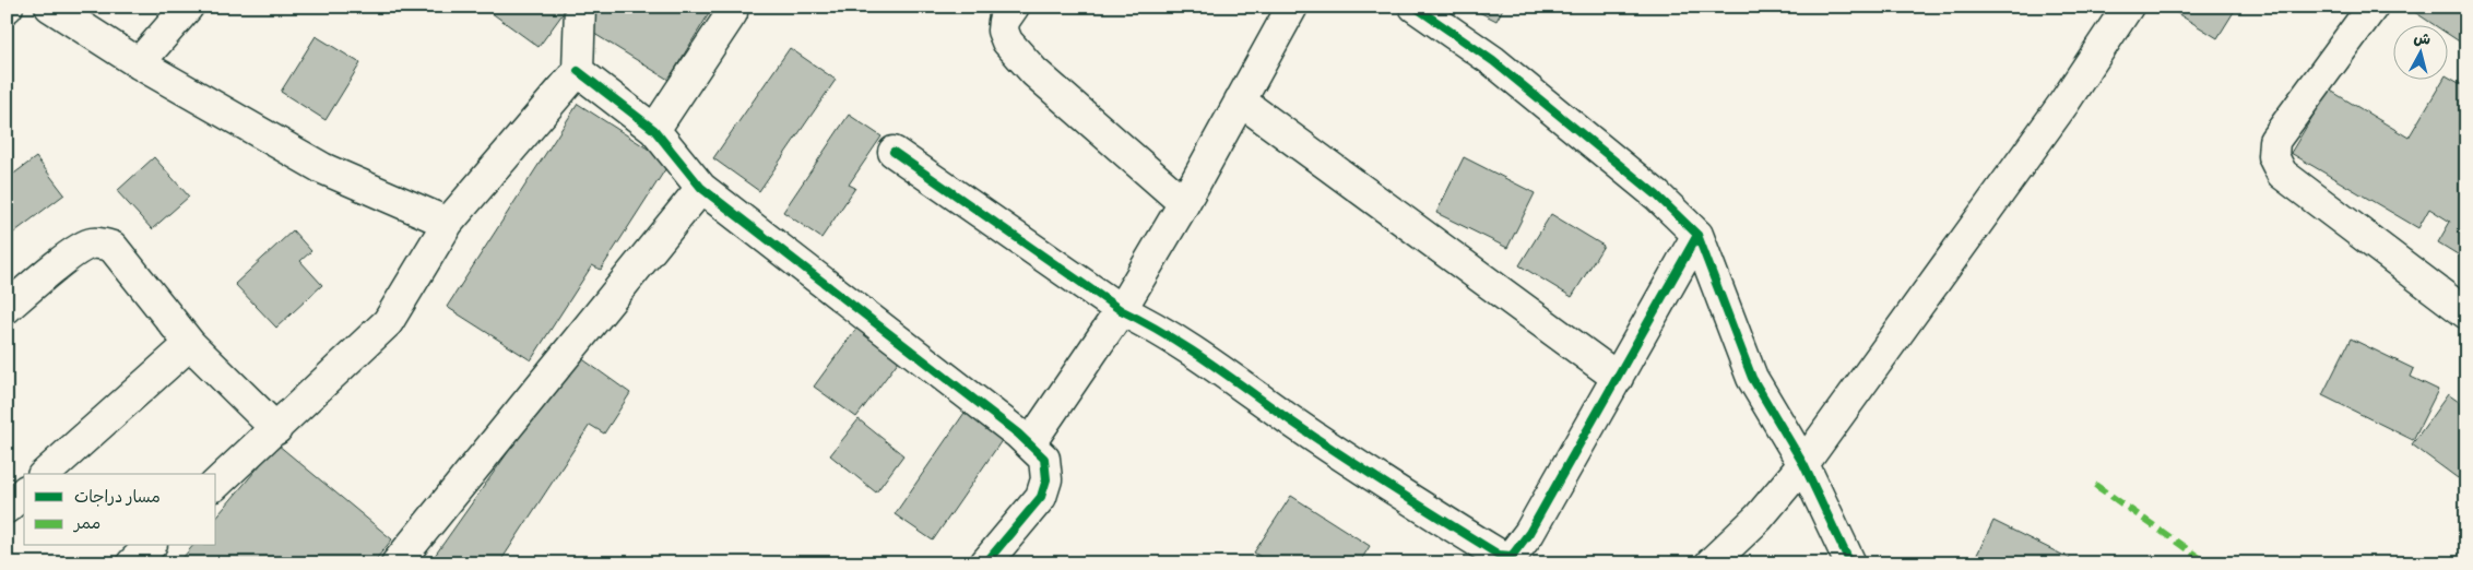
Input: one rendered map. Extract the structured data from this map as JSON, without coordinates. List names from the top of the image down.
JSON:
{
  "legend": ["مسار دراجات", "ممر"],
  "north": "top"
}
